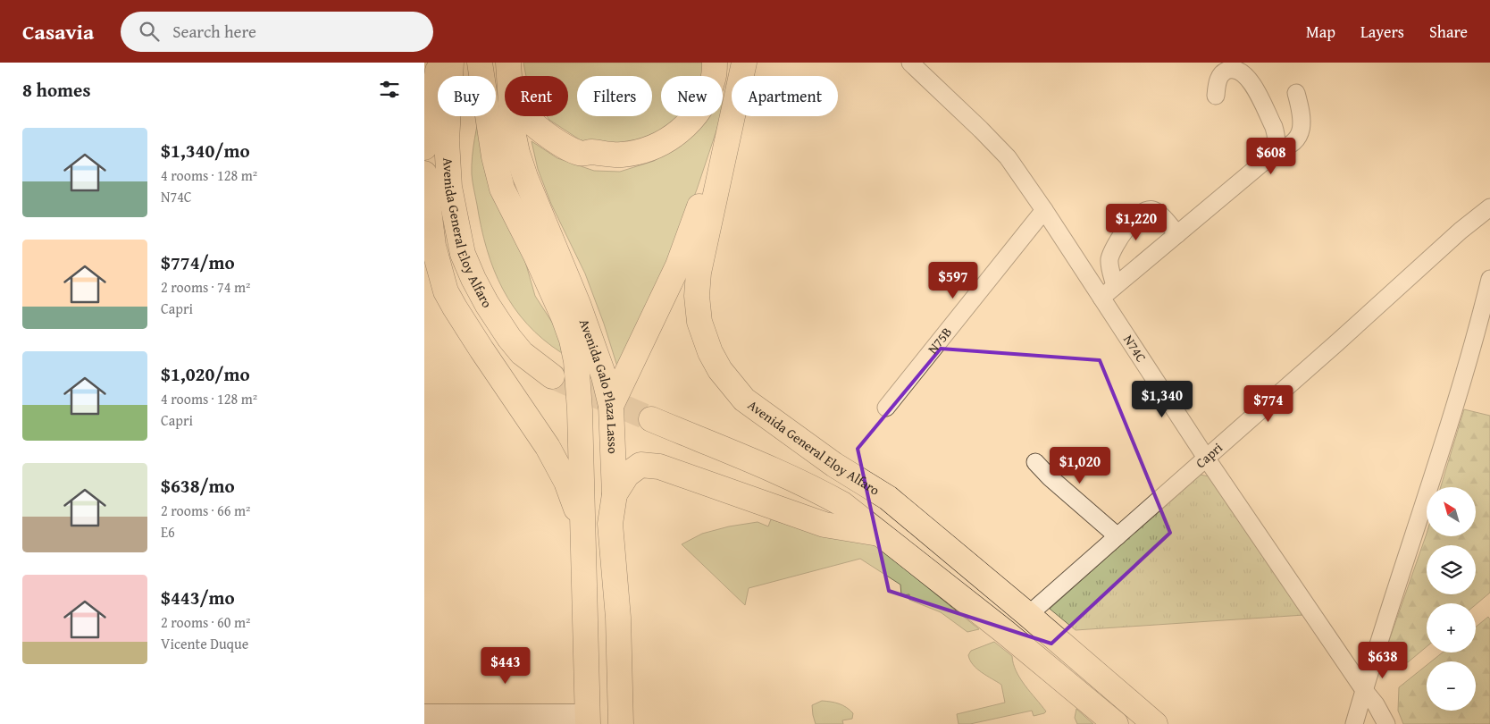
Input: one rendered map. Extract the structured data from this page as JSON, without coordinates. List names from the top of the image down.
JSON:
{
  "streets": {
    "main road": ["Avenida General Eloy Alfaro", "Avenida Galo Plaza Lasso"],
    "street": ["N75B", "N74C", "Capri"]
  },
  "crossings": [
    ["Avenida General Eloy Alfaro", "Capri"],
    ["N75B", "N74C"],
    ["N74C", "Capri"]
  ],
  "north": "top left",
  "page": {
    "header": "Casavia",
    "search": "Search here",
    "nav": ["Map", "Layers", "Share"],
    "heading": "8 homes",
    "chip": [
      "Buy",
      "Rent",
      "Filters",
      "New",
      "Apartment"
    ],
    "list": [
      {
        "name": "$1,340/mo",
        "note": "4 rooms · 128 m² · N74C"
      },
      {
        "name": "$774/mo",
        "note": "2 rooms · 74 m² · Capri"
      },
      {
        "name": "$1,020/mo",
        "note": "4 rooms · 128 m² · Capri"
      },
      {
        "name": "$638/mo",
        "note": "2 rooms · 66 m² · E6"
      },
      {
        "name": "$443/mo",
        "note": "2 rooms · 60 m² · Vicente Duque"
      }
    ],
    "price": [
      "$608",
      "$1,220",
      "$597",
      "$1,340",
      "$774",
      "$1,020",
      "$638",
      "$443"
    ],
    "map_buttons": ["+", "−"]
  }
}
